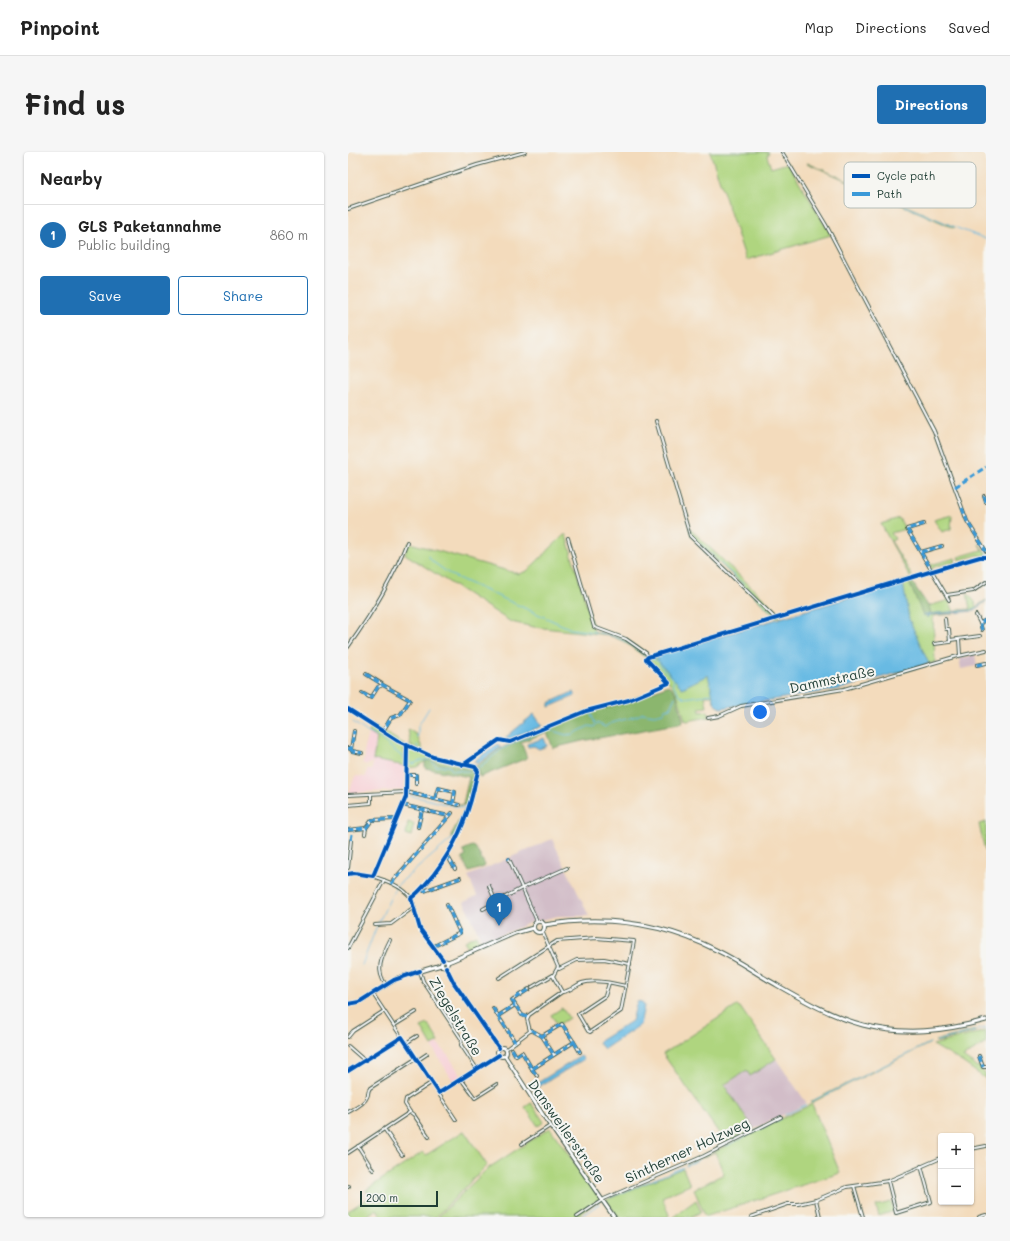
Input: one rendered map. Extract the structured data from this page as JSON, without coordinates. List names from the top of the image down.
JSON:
{
  "streets": {
    "main road": ["Dansweilerstraße"],
    "street": ["Dammstraße", "Ziegelstraße", "Sintherner Holzweg"]
  },
  "crossings": [
    ["Dansweilerstraße", "Sintherner Holzweg"]
  ],
  "legend": ["Cycle path", "Path"],
  "scale_bar": "200 m",
  "page": {
    "header": "Pinpoint",
    "nav": ["Map", "Directions", "Saved"],
    "buttons": [
      "Directions",
      ["Save", "Share"]
    ],
    "title": "Find us",
    "heading": "Nearby",
    "list": [
      {
        "mark": "1",
        "name": "GLS Paketannahme",
        "note": "Public building",
        "value": "860 m"
      }
    ],
    "pins": "1",
    "map_buttons": ["+", "−"],
    "scale": "200 m"
  }
}
